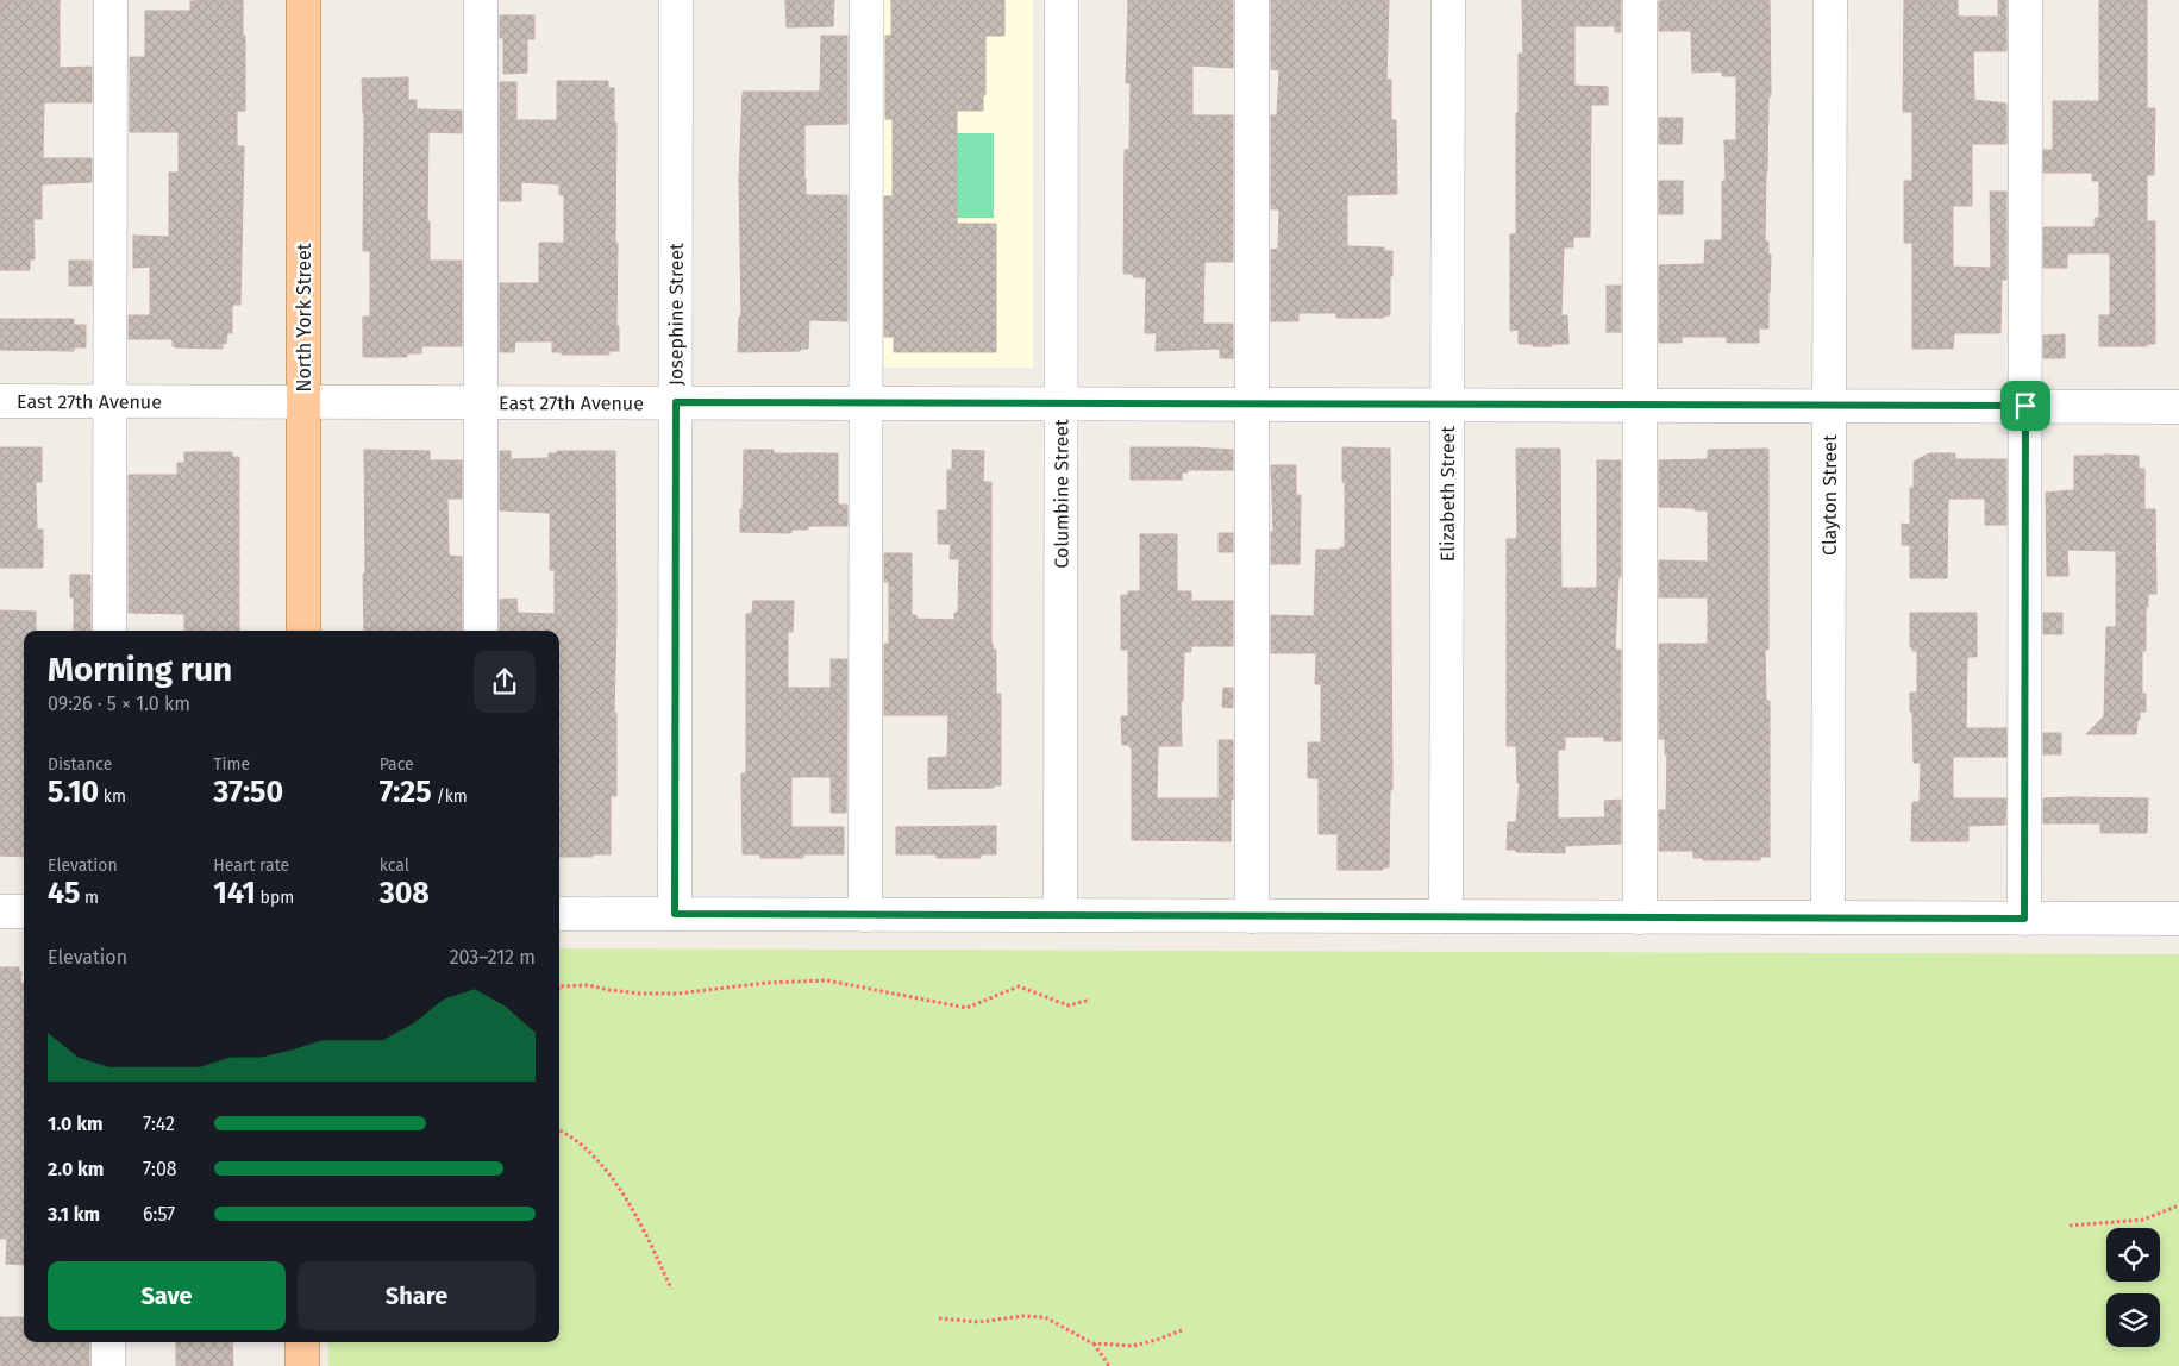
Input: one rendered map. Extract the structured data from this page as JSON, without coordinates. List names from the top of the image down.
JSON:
{
  "streets": {
    "main road": ["North York Street"],
    "street": [
      "Josephine Street",
      "East 27th Avenue",
      "Columbine Street",
      "Elizabeth Street",
      "Clayton Street"
    ]
  },
  "crossings": [
    ["Josephine Street", "East 27th Avenue"],
    ["North York Street", "East 27th Avenue"],
    ["East 27th Avenue", "Columbine Street"],
    ["East 27th Avenue", "Elizabeth Street"],
    ["East 27th Avenue", "Clayton Street"]
  ],
  "page": {
    "heading": ["Morning run", "09:26 · 5 × 1.0 km"],
    "stats": [
      ["Distance", "5.10 km"],
      ["Time", "37:50"],
      ["Pace", "7:25 /km"],
      ["Elevation", "45 m"],
      ["Heart rate", "141 bpm"],
      ["kcal", "308"]
    ],
    "chart": ["Elevation", "203–212 m"],
    "list": [
      {
        "name": "1.0 km",
        "note": "7:42"
      },
      {
        "name": "2.0 km",
        "note": "7:08"
      },
      {
        "name": "3.1 km",
        "note": "6:57"
      }
    ],
    "buttons": ["Save", "Share"]
  }
}
